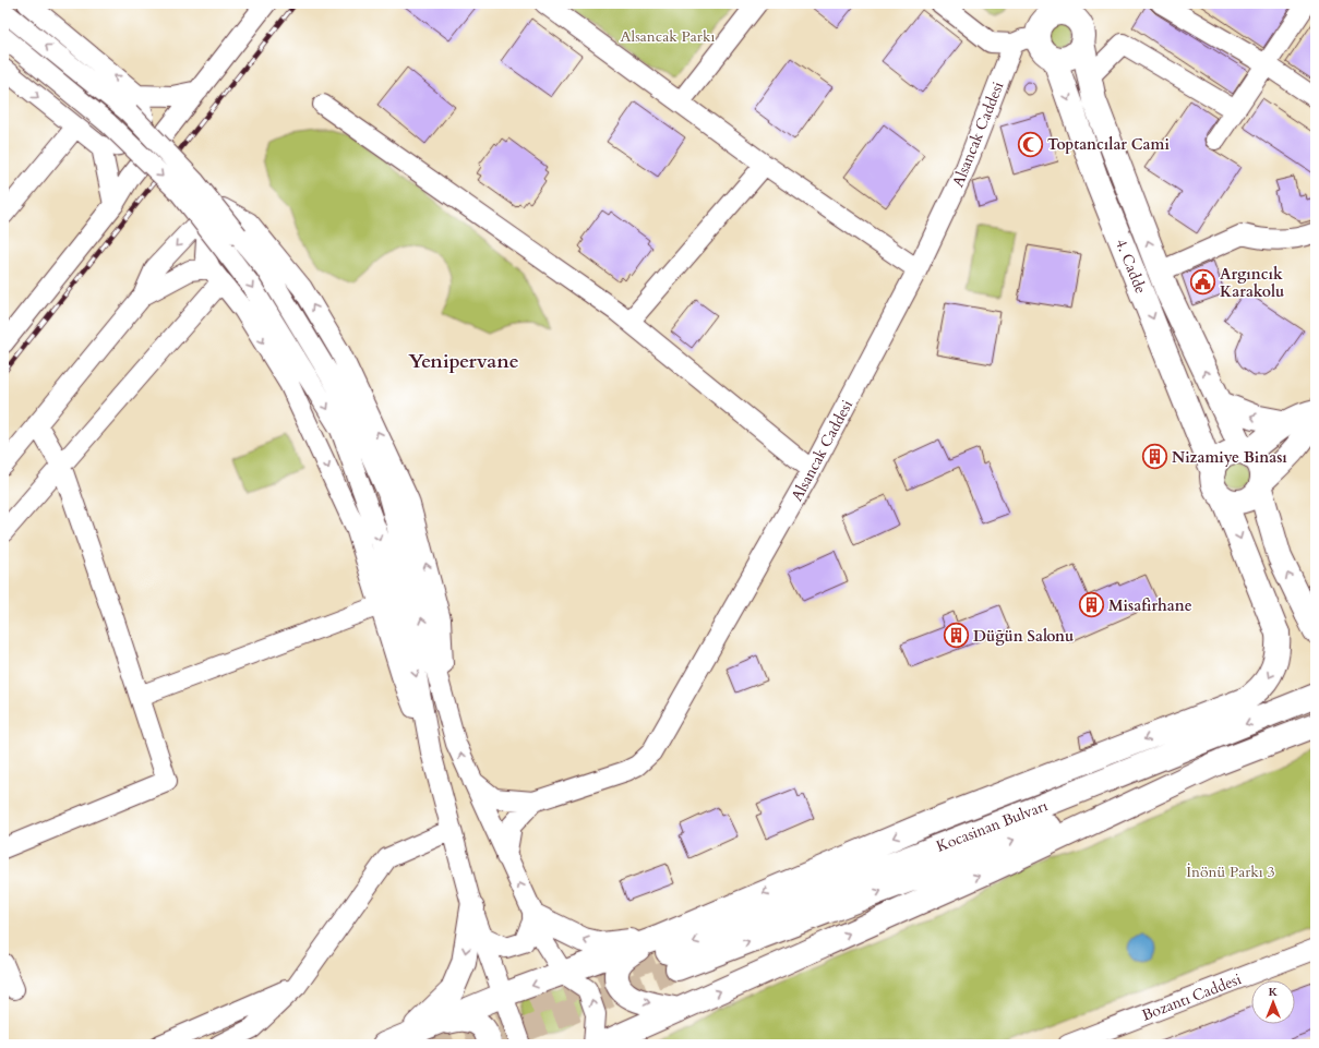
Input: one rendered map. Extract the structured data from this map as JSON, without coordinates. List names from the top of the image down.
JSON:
{
  "streets": {
    "main road": ["4. Cadde", "Kocasinan Bulvarı"],
    "street": ["Alsancak Caddesi", "Bozantı Caddesi"]
  },
  "districts": ["Yenipervane"],
  "parks": ["Alsancak Parkı", "İnönü Parkı 3"],
  "places": {
    "mosque": ["Toptancılar Cami"],
    "public building": ["Argıncık Karakolu"],
    "building": ["Nizamiye Binası", "Misafirhane", "Düğün Salonu"]
  },
  "north": "top"
}
